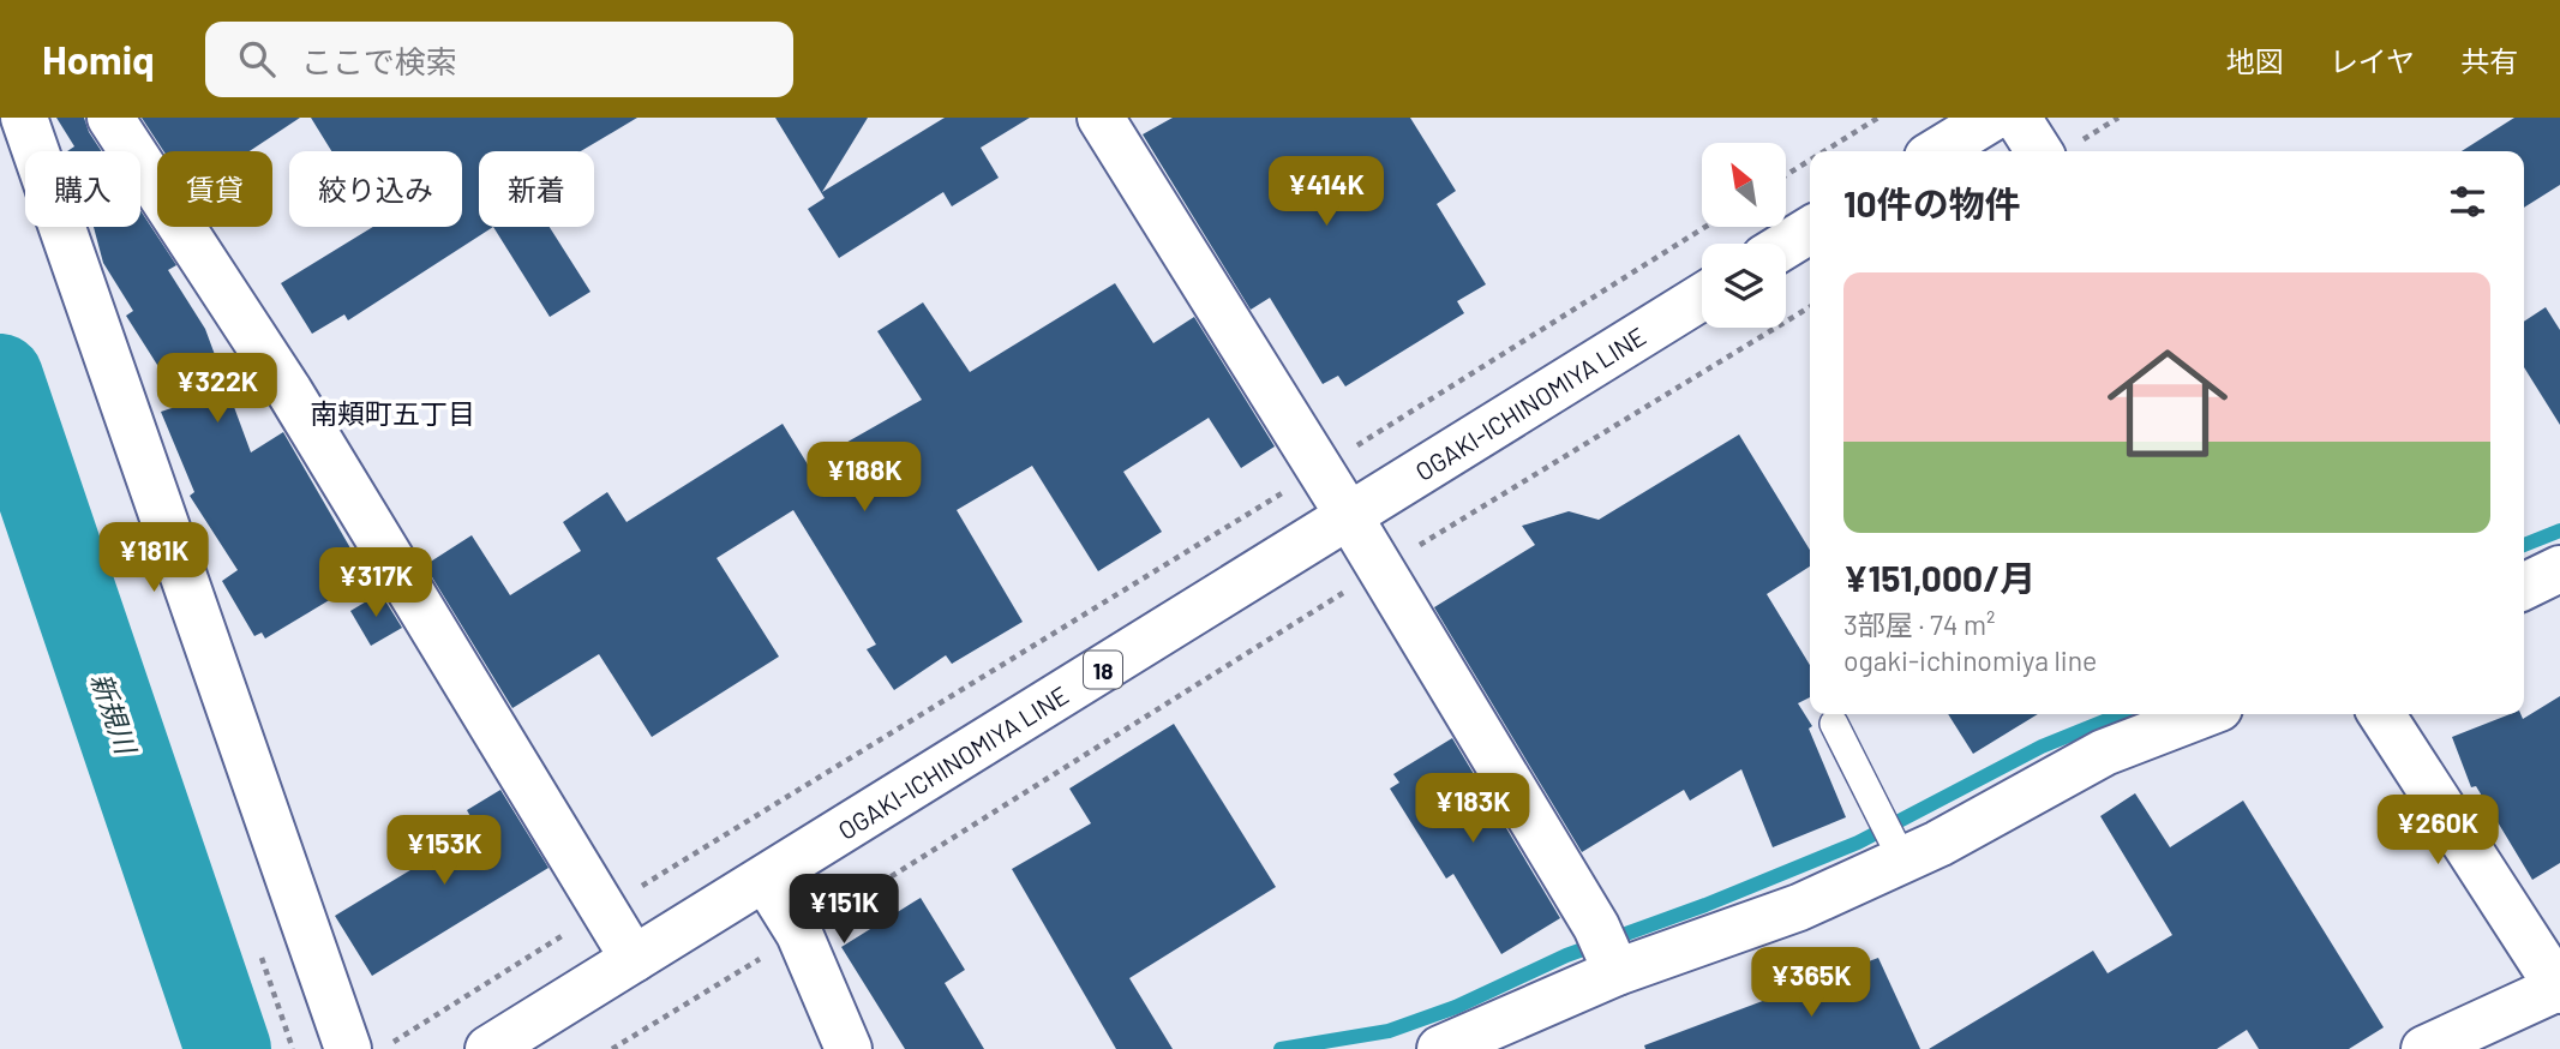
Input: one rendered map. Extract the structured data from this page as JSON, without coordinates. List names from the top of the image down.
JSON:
{
  "streets": {
    "street": ["OGAKI-ICHINOMIYA LINE", "18"]
  },
  "districts": ["南頬町五丁目"],
  "water": ["新規川"],
  "north": "top left",
  "page": {
    "header": "Homiq",
    "search": "ここで検索",
    "nav": ["地図", "レイヤ", "共有"],
    "chip": [
      "購入",
      "賃貸",
      "絞り込み",
      "新着"
    ],
    "heading": "10件の物件",
    "price": [
      "¥414K",
      "¥322K",
      "¥188K",
      "¥181K",
      "¥317K",
      "¥183K",
      "¥260K",
      "¥153K",
      "¥151K",
      "¥365K"
    ],
    "list": [
      {
        "name": "¥151,000/月",
        "note": "3部屋 · 74 m² · ogaki-ichinomiya line"
      }
    ]
  }
}
